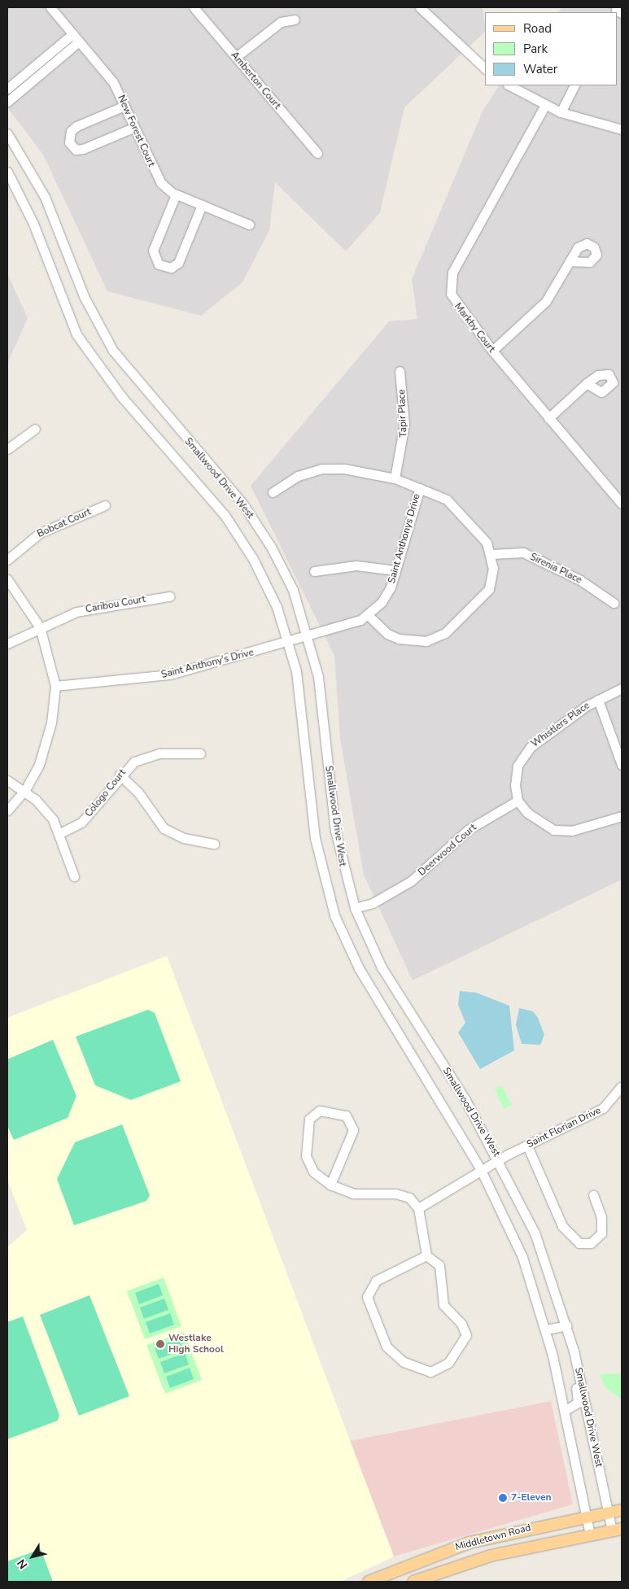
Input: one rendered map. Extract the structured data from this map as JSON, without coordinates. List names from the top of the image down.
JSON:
{
  "streets": {
    "main road": ["Middletown Road"],
    "street": [
      "Amberton Court",
      "New Forest Court",
      "Markby Court",
      "Tapir Place",
      "Smallwood Drive West",
      "Bobcat Court",
      "Saint Anthonys Drive",
      "Sirenia Place",
      "Caribou Court",
      "Saint Anthony's Drive",
      "Whistlers Place",
      "Cologo Court",
      "Deerwood Court",
      "Saint Florian Drive"
    ]
  },
  "crossings": [
    ["Smallwood Drive West", "Saint Anthonys Drive"],
    ["Smallwood Drive West", "Saint Anthony's Drive"],
    ["Smallwood Drive West", "Deerwood Court"],
    ["Smallwood Drive West", "Saint Florian Drive"],
    ["Smallwood Drive West", "Middletown Road"],
    ["Saint Anthonys Drive", "Saint Anthony's Drive"],
    ["Whistlers Place", "Deerwood Court"]
  ],
  "places": ["Westlake High School", "7-Eleven"],
  "legend": ["Road", "Park", "Water"],
  "north": "bottom left"
}
